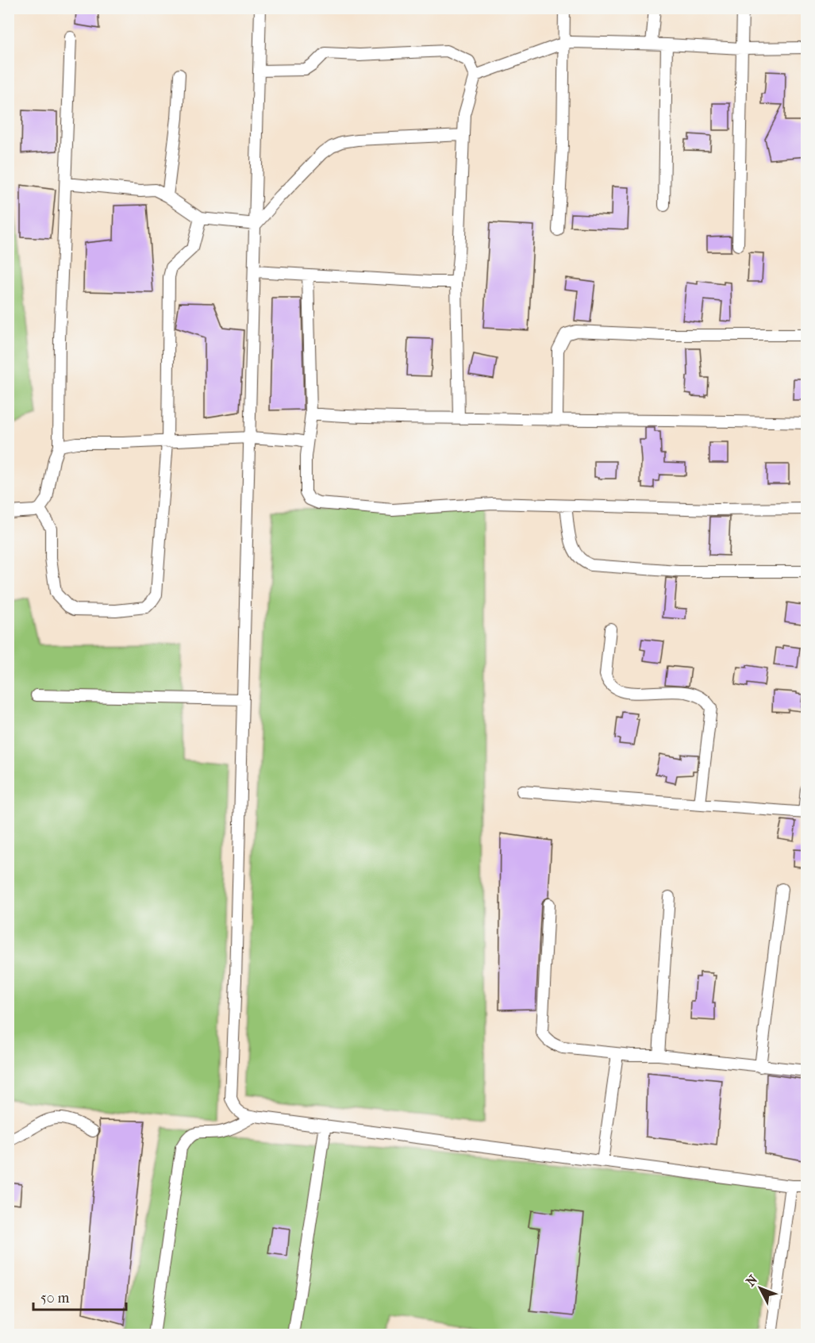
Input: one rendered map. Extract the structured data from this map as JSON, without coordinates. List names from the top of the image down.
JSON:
{
  "scale_bar": "50 m",
  "north": "top left"
}
